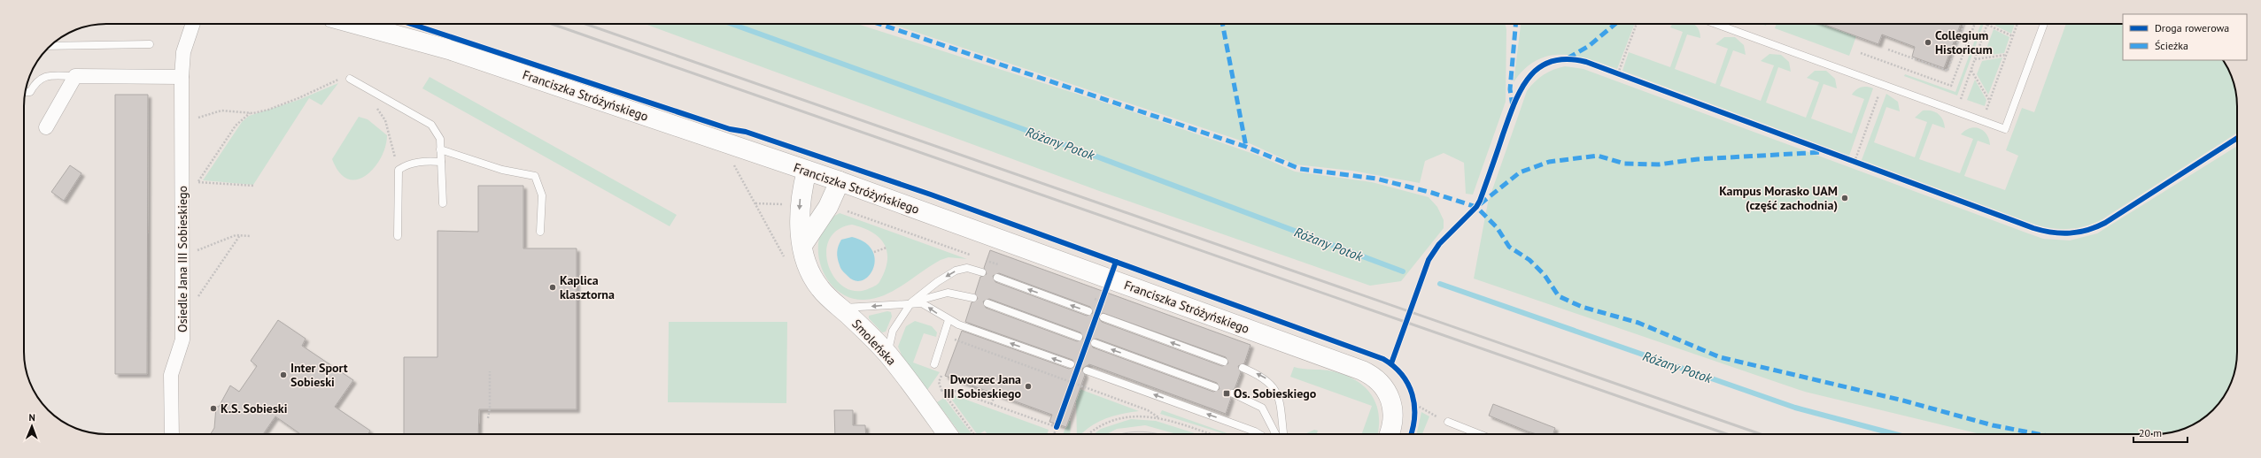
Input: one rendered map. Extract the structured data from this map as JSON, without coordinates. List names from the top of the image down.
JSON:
{
  "streets": {
    "street": ["Franciszka Stróżyńskiego", "Osiedle Jana III Sobieskiego", "Smoleńska"]
  },
  "crossings": [
    ["Franciszka Stróżyńskiego", "Smoleńska"]
  ],
  "water": ["Różany Potok"],
  "places": {
    "other": [
      "Collegium Historicum",
      "Kampus Morasko UAM (część zachodnia)",
      "Kaplica klasztorna",
      "Inter Sport Sobieski",
      "Dworzec Jana III Sobieskiego",
      "K.S. Sobieski"
    ],
    "transit": ["Os. Sobieskiego"]
  },
  "legend": ["Droga rowerowa", "Ścieżka"],
  "scale_bar": "20 m",
  "north": "top"
}
